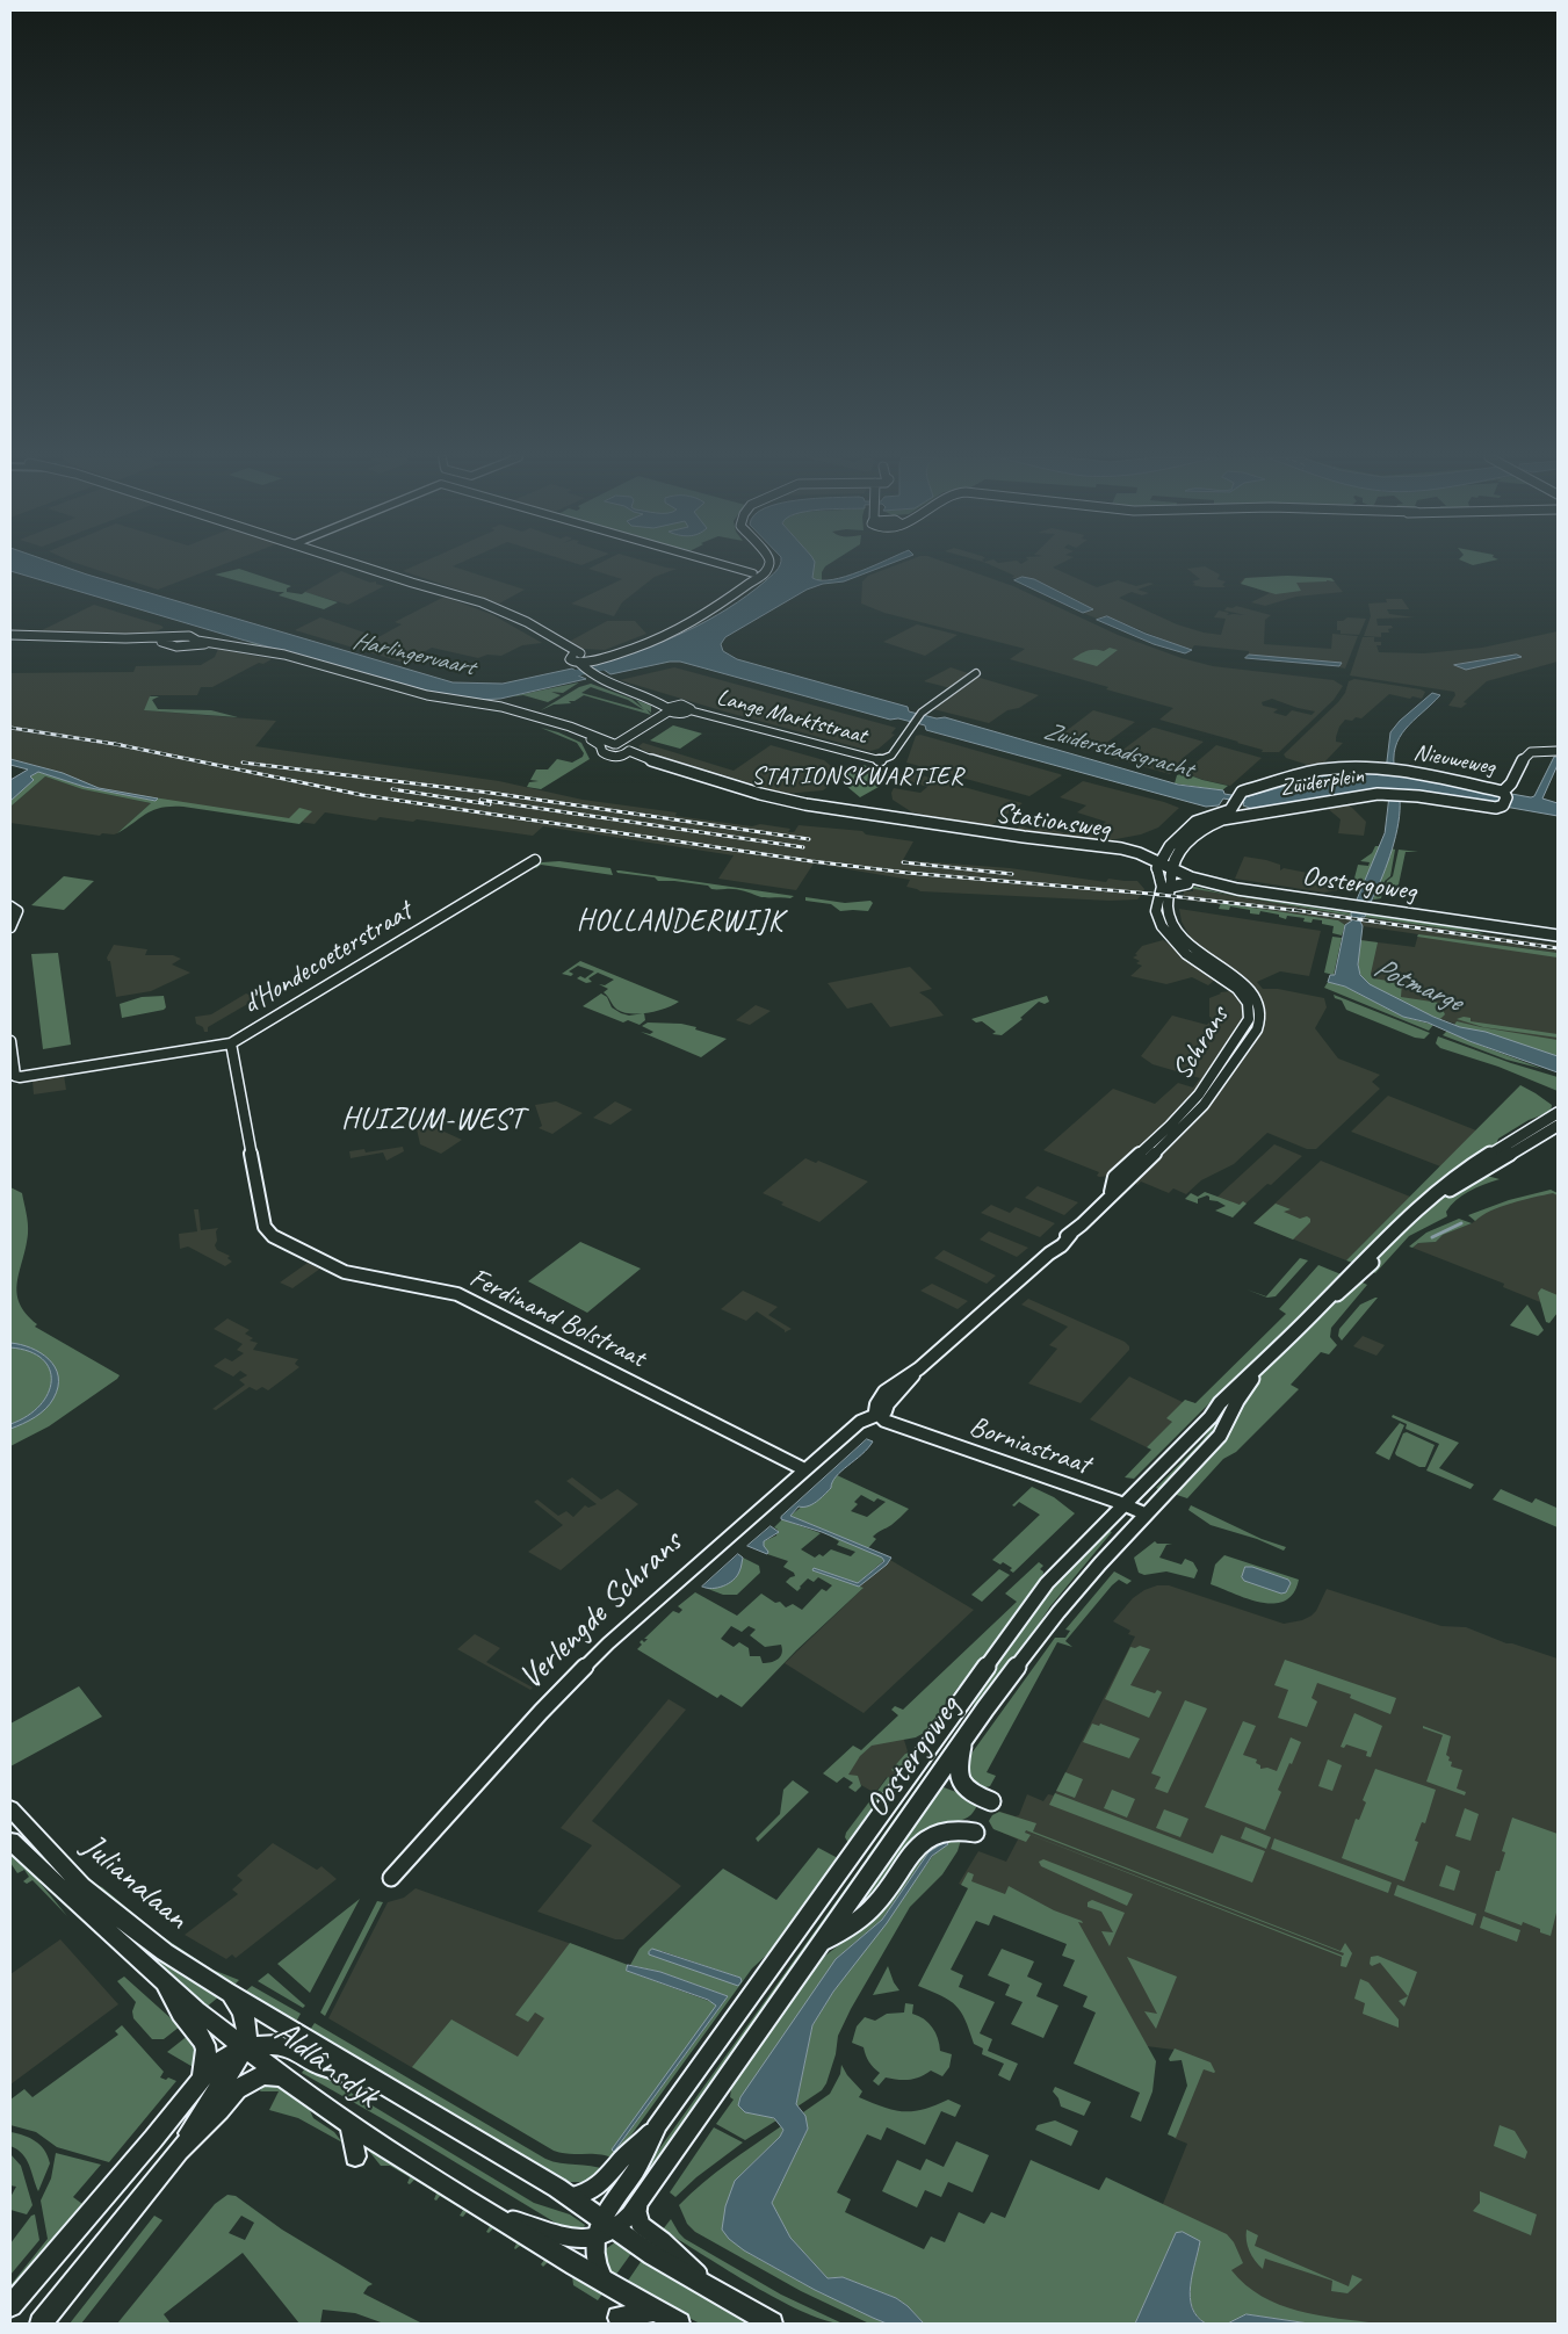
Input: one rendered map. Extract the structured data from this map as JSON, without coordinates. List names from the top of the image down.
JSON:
{
  "streets": {
    "main road": [
      "Nieuweweg",
      "Zuiderplein",
      "Stationsweg",
      "Oostergoweg",
      "Julianalaan",
      "Aldlânsdyk"
    ],
    "street": [
      "Lange Marktstraat",
      "d'Hondecoeterstraat",
      "Schrans",
      "Ferdinand Bolstraat",
      "Borniastraat",
      "Verlengde Schrans"
    ]
  },
  "crossings": [
    ["Nieuweweg", "Zuiderplein"],
    ["Zuiderplein", "Oostergoweg"],
    ["Zuiderplein", "Schrans"],
    ["Stationsweg", "Oostergoweg"],
    ["Stationsweg", "Schrans"],
    ["Oostergoweg", "Schrans"],
    ["Oostergoweg", "Borniastraat"],
    ["Oostergoweg", "Aldlânsdyk"],
    ["d'Hondecoeterstraat", "Ferdinand Bolstraat"],
    ["Ferdinand Bolstraat", "Verlengde Schrans"],
    ["Borniastraat", "Verlengde Schrans"],
    ["Julianalaan", "Aldlânsdyk"]
  ],
  "districts": ["STATIONSKWARTIER", "HOLLANDERWIJK", "HUIZUM-WEST"],
  "water": ["Harlingervaart", "Zuiderstadsgracht", "Potmarge"]
}
